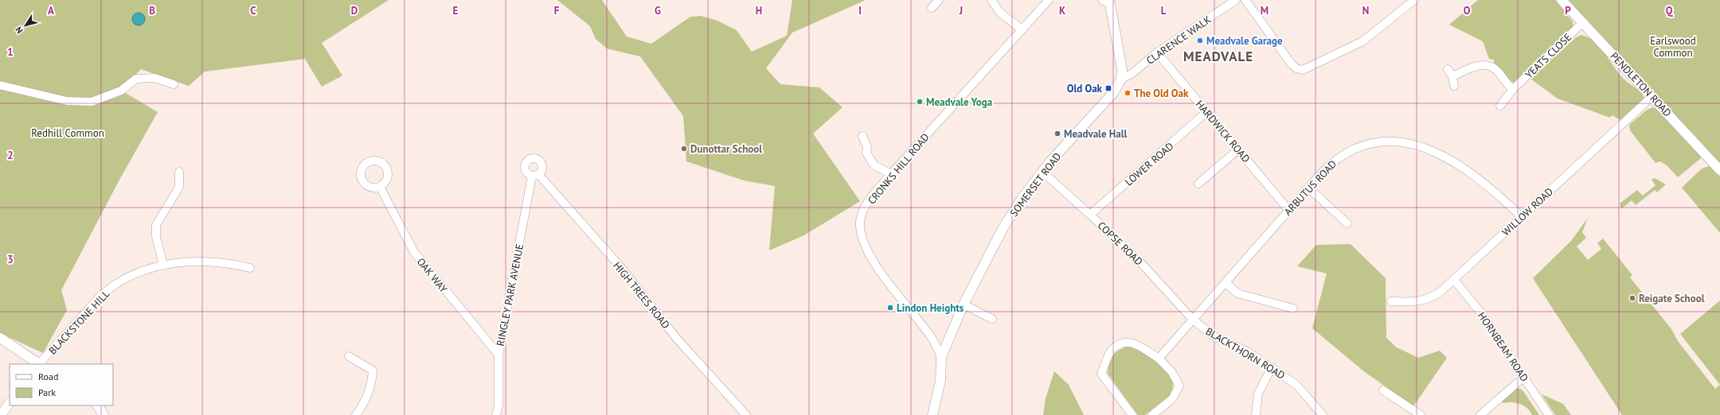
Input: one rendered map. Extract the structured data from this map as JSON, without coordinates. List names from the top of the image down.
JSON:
{
  "streets": {
    "street": [
      "CLARENCE WALK",
      "YEATS CLOSE",
      "PENDLETON ROAD",
      "HARDWICK ROAD",
      "LOWER ROAD",
      "CRONKS HILL ROAD",
      "SOMERSET ROAD",
      "ARBUTUS ROAD",
      "WILLOW ROAD",
      "COPSE ROAD",
      "OAK WAY",
      "RINGLEY PARK AVENUE",
      "HIGH TREES ROAD",
      "BLACKSTONE HILL",
      "HORNBEAM ROAD",
      "BLACKTHORN ROAD"
    ]
  },
  "crossings": [
    ["CLARENCE WALK", "HARDWICK ROAD"],
    ["CLARENCE WALK", "SOMERSET ROAD"],
    ["YEATS CLOSE", "PENDLETON ROAD"],
    ["PENDLETON ROAD", "WILLOW ROAD"],
    ["HARDWICK ROAD", "LOWER ROAD"],
    ["HARDWICK ROAD", "ARBUTUS ROAD"],
    ["LOWER ROAD", "COPSE ROAD"],
    ["CRONKS HILL ROAD", "SOMERSET ROAD"],
    ["SOMERSET ROAD", "COPSE ROAD"],
    ["ARBUTUS ROAD", "WILLOW ROAD"],
    ["ARBUTUS ROAD", "COPSE ROAD"],
    ["ARBUTUS ROAD", "BLACKTHORN ROAD"],
    ["WILLOW ROAD", "HORNBEAM ROAD"],
    ["COPSE ROAD", "BLACKTHORN ROAD"],
    ["OAK WAY", "RINGLEY PARK AVENUE"],
    ["RINGLEY PARK AVENUE", "HIGH TREES ROAD"]
  ],
  "districts": ["MEADVALE"],
  "parks": ["Earlswood Common", "Redhill Common"],
  "places": {
    "other": [
      "Meadvale Garage",
      "The Old Oak",
      "Meadvale Yoga",
      "Meadvale Hall",
      "Dunottar School",
      "Reigate School",
      "Lindon Heights"
    ],
    "transit": ["Old Oak"]
  },
  "legend": ["Road", "Park"],
  "north": "bottom left",
  "grid": {
    "columns": [
      "A",
      "B",
      "C",
      "D",
      "E",
      "F",
      "G",
      "H",
      "I",
      "J",
      "K",
      "L",
      "M",
      "N",
      "O",
      "P",
      "Q"
    ],
    "rows": ["1", "2", "3"]
  }
}
